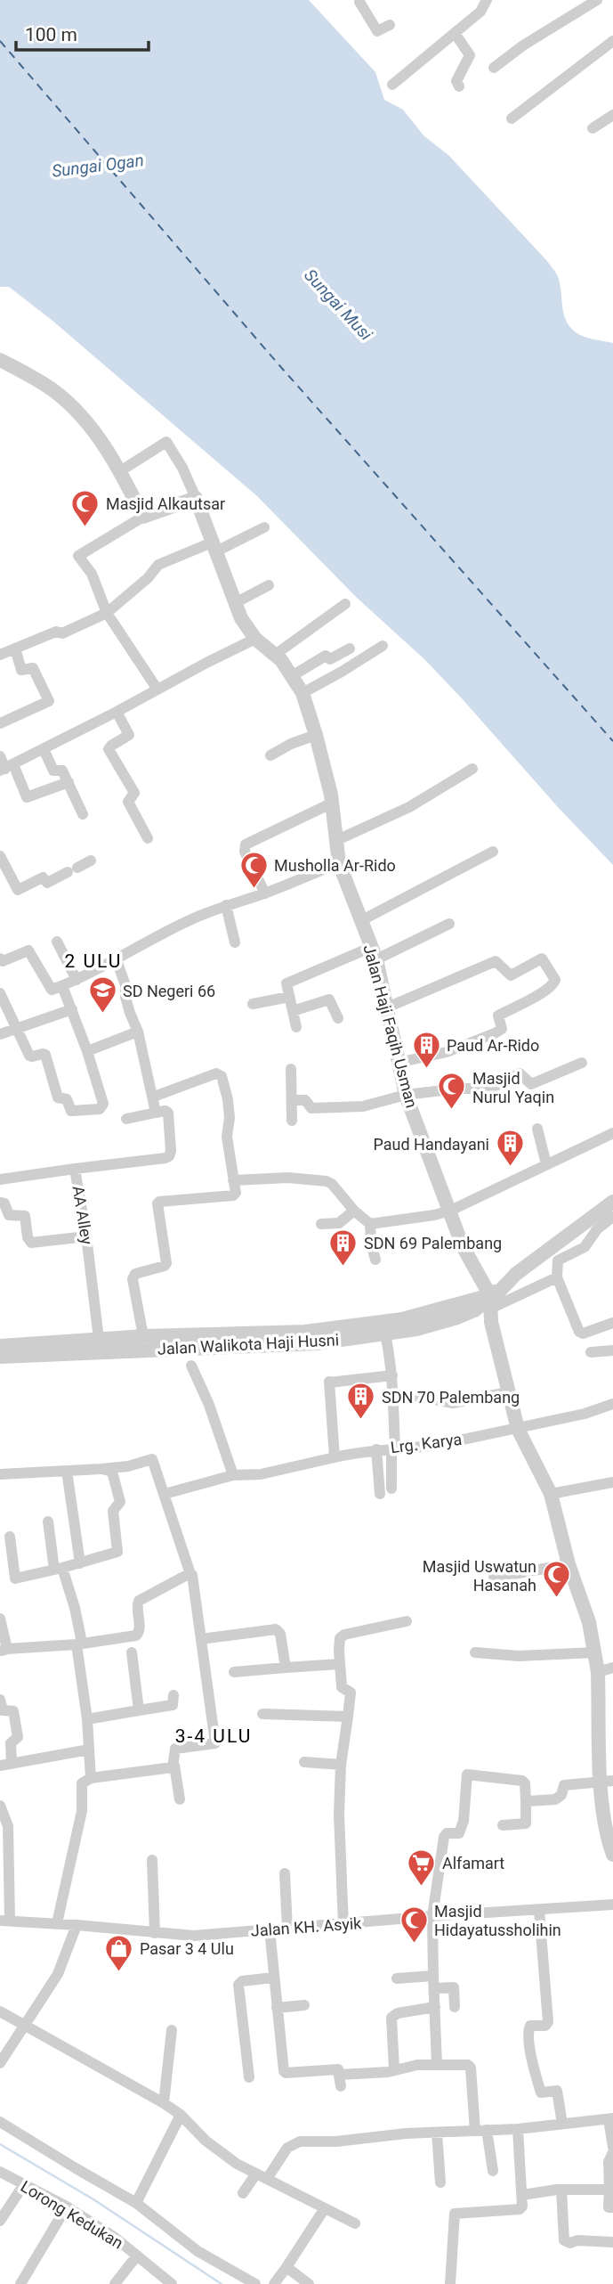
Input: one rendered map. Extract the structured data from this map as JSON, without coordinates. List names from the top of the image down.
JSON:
{
  "streets": {
    "street": [
      "Jalan Haji Faqih Usman",
      "AA Alley",
      "Jalan Walikota Haji Husni",
      "Lrg. Karya",
      "Jalan KH. Asyik",
      "Lorong Kedukan"
    ]
  },
  "crossings": [
    ["Jalan Haji Faqih Usman", "Jalan Walikota Haji Husni"],
    ["Jalan Haji Faqih Usman", "Lrg. Karya"],
    ["AA Alley", "Jalan Walikota Haji Husni"]
  ],
  "districts": ["2 ULU", "3-4 ULU"],
  "water": ["Sungai Ogan", "Sungai Musi"],
  "places": {
    "mosque": [
      "Masjid Alkautsar",
      "Musholla Ar-Rido",
      "Masjid Nurul Yaqin",
      "Masjid Uswatun Hasanah",
      "Masjid Hidayatussholihin"
    ],
    "school or university": ["SD Negeri 66"],
    "building": [
      "Paud Ar-Rido",
      "Paud Handayani",
      "SDN 69 Palembang",
      "SDN 70 Palembang"
    ],
    "supermarket": ["Alfamart"],
    "shop": ["Pasar 3 4 Ulu"]
  },
  "scale_bar": "100 m"
}
